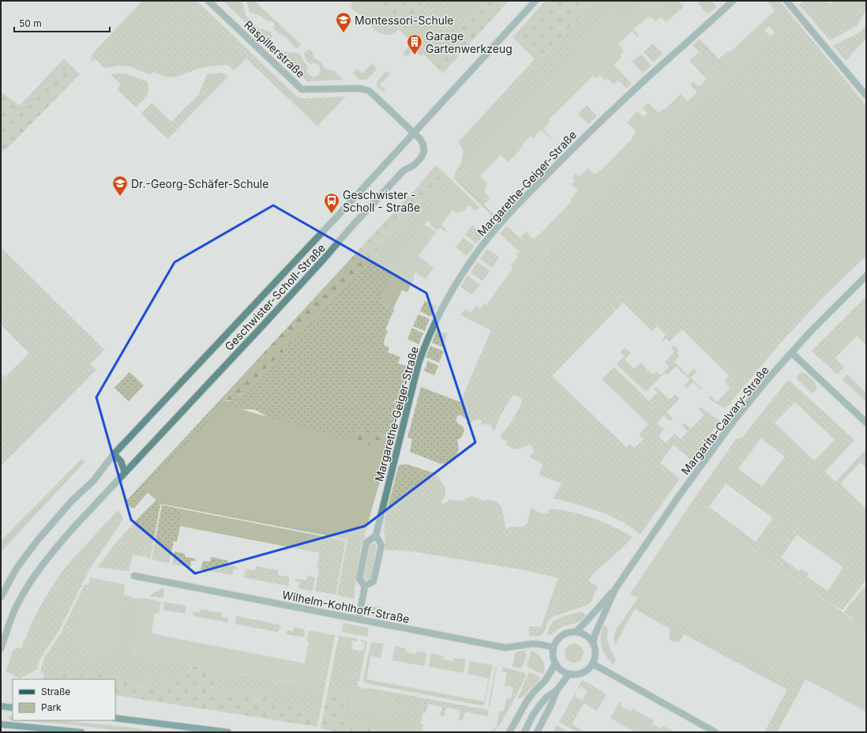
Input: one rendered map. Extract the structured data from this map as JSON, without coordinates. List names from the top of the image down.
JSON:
{
  "streets": {
    "street": [
      "Raspillerstraße",
      "Margarethe-Geiger-Straße",
      "Geschwister-Scholl-Straße",
      "Margarita-Calvary-Straße",
      "Wilhelm-Kohlhoff-Straße"
    ]
  },
  "crossings": [
    ["Raspillerstraße", "Geschwister-Scholl-Straße"]
  ],
  "places": {
    "school or university": ["Montessori-Schule", "Dr.-Georg-Schäfer-Schule"],
    "building": ["Garage Gartenwerkzeug"],
    "bus stop": ["Geschwister - Scholl - Straße"]
  },
  "legend": ["Straße", "Park"],
  "scale_bar": "50 m"
}
